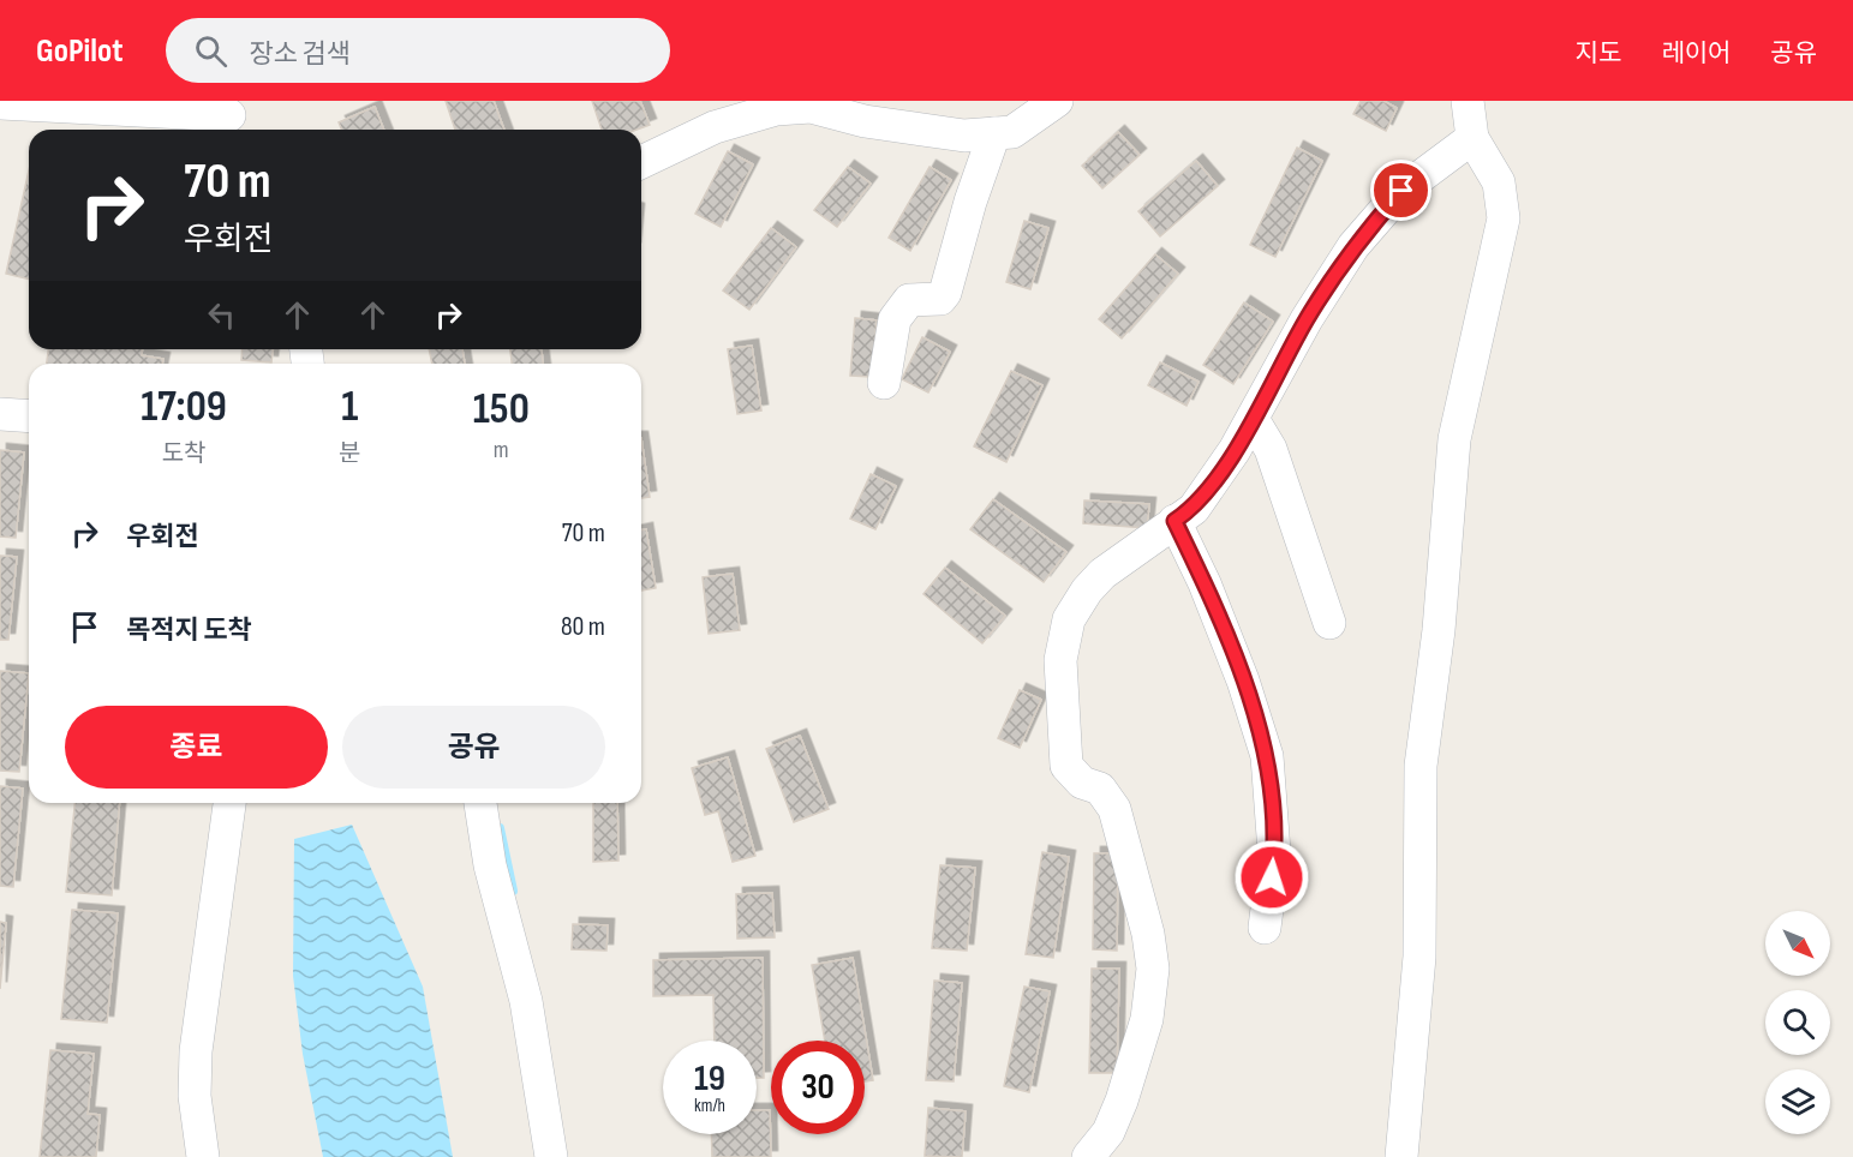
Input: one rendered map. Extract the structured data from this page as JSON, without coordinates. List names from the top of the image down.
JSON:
{
  "north": "bottom right",
  "page": {
    "header": "GoPilot",
    "search": "장소 검색",
    "nav": ["지도", "레이어", "공유"],
    "turn": ["70 m", "우회전"],
    "eta": [
      "17:09",
      "도착",
      "1",
      "분",
      "150",
      "m"
    ],
    "list": [
      {
        "name": "우회전",
        "value": "70 m"
      },
      {
        "name": "목적지 도착",
        "value": "80 m"
      }
    ],
    "buttons": ["종료", "공유"],
    "speed": "19 km/h",
    "limit": "30"
  }
}
